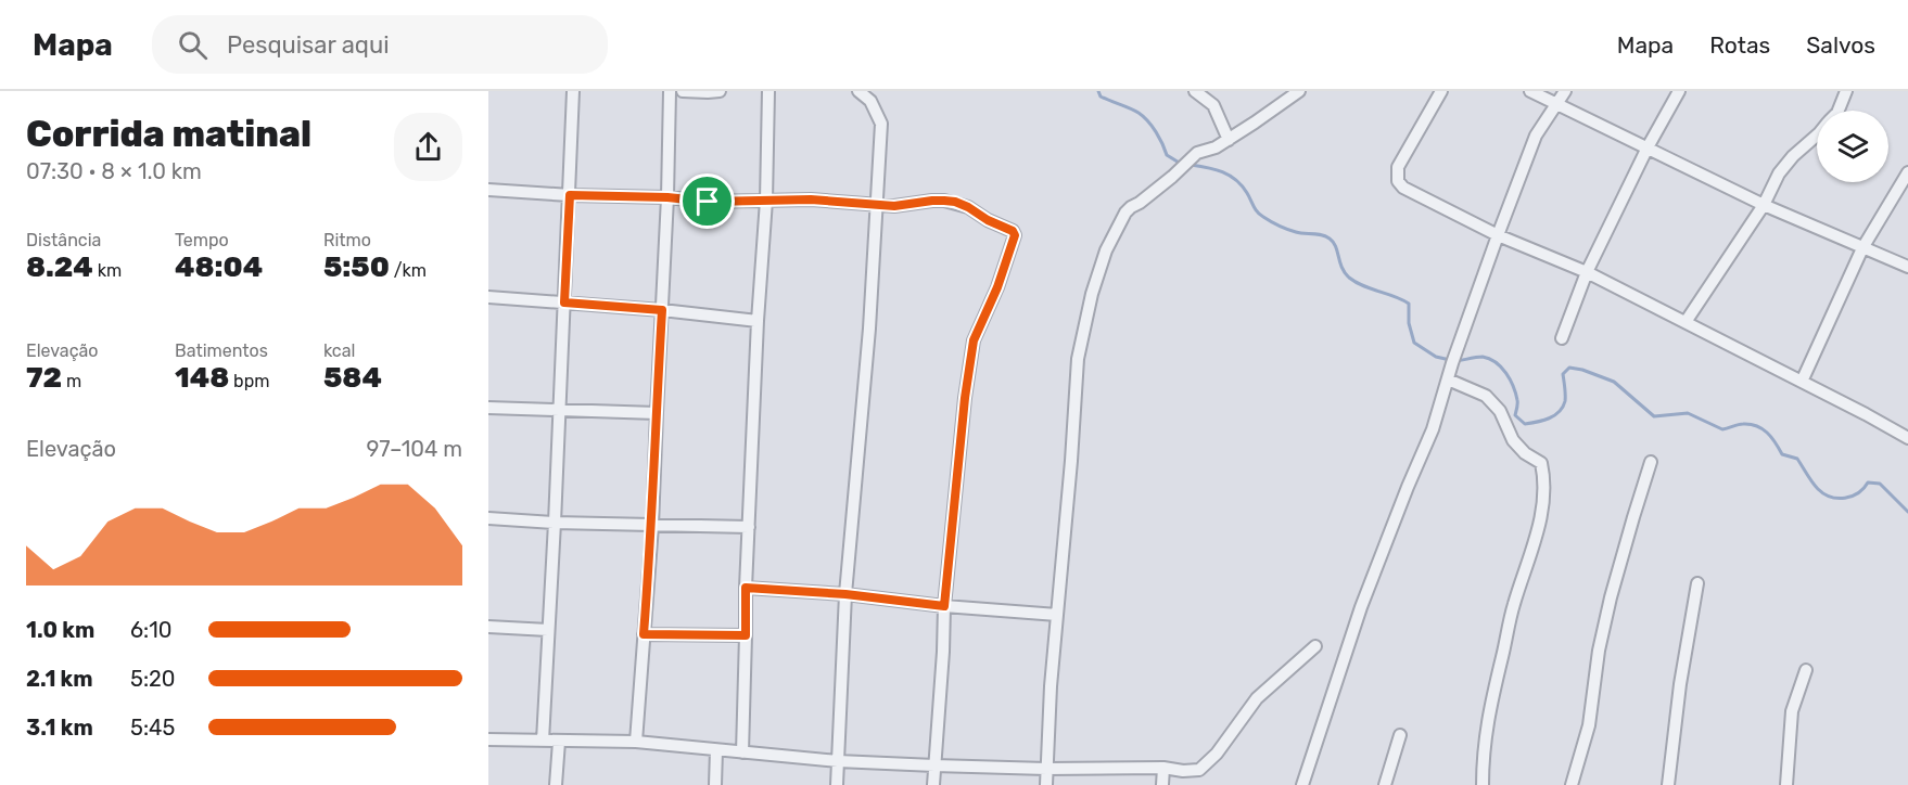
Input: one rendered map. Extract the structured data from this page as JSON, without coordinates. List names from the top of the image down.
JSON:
{
  "page": {
    "header": "Mapa",
    "search": "Pesquisar aqui",
    "nav": ["Mapa", "Rotas", "Salvos"],
    "heading": ["Corrida matinal", "07:30 · 8 × 1.0 km"],
    "stats": [
      ["Distância", "8.24 km"],
      ["Tempo", "48:04"],
      ["Ritmo", "5:50 /km"],
      ["Elevação", "72 m"],
      ["Batimentos", "148 bpm"],
      ["kcal", "584"]
    ],
    "chart": ["Elevação", "97–104 m"],
    "list": [
      {
        "name": "1.0 km",
        "note": "6:10"
      },
      {
        "name": "2.1 km",
        "note": "5:20"
      },
      {
        "name": "3.1 km",
        "note": "5:45"
      }
    ]
  }
}
